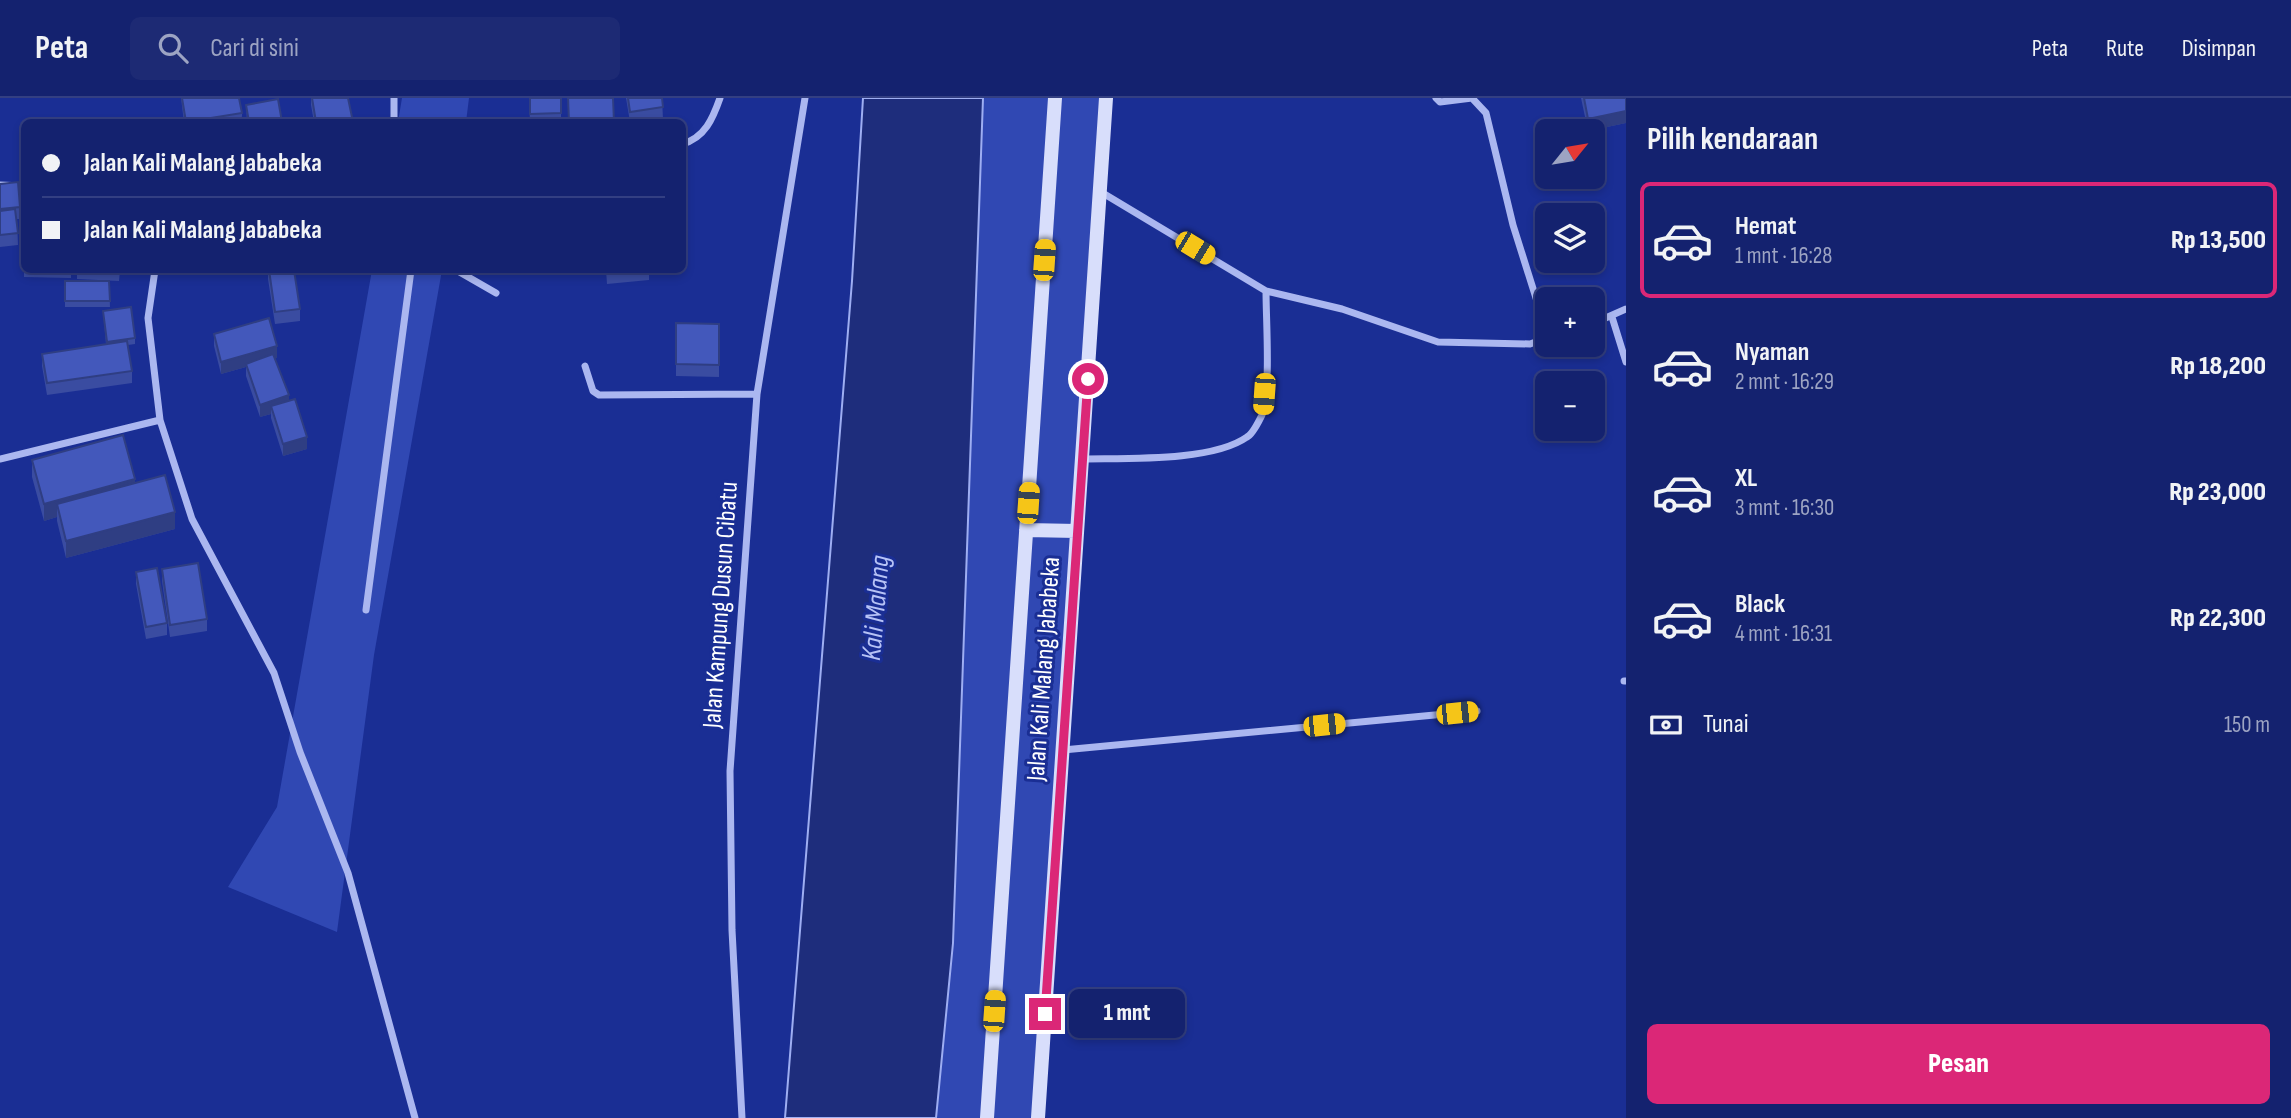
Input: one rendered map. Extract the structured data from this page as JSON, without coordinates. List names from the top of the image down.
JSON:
{
  "streets": {
    "main road": ["Jalan Kali Malang Jababeka"],
    "street": ["Jalan Kampung Dusun Cibatu"]
  },
  "water": ["Kali Malang"],
  "north": "top right",
  "page": {
    "header": "Peta",
    "search": "Cari di sini",
    "nav": ["Peta", "Rute", "Disimpan"],
    "heading": "Pilih kendaraan",
    "map_buttons": ["+", "−"],
    "banner": ["Jalan Kali Malang Jababeka", "Jalan Kali Malang Jababeka"],
    "list": [
      {
        "name": "Hemat",
        "note": "1 mnt · 16:28",
        "value": "Rp 13,500"
      },
      {
        "name": "Nyaman",
        "note": "2 mnt · 16:29",
        "value": "Rp 18,200"
      },
      {
        "name": "XL",
        "note": "3 mnt · 16:30",
        "value": "Rp 23,000"
      },
      {
        "name": "Black",
        "note": "4 mnt · 16:31",
        "value": "Rp 22,300"
      }
    ],
    "pay": ["Tunai", "150 m"],
    "bubble": "1 mnt",
    "buttons": "Pesan"
  }
}
